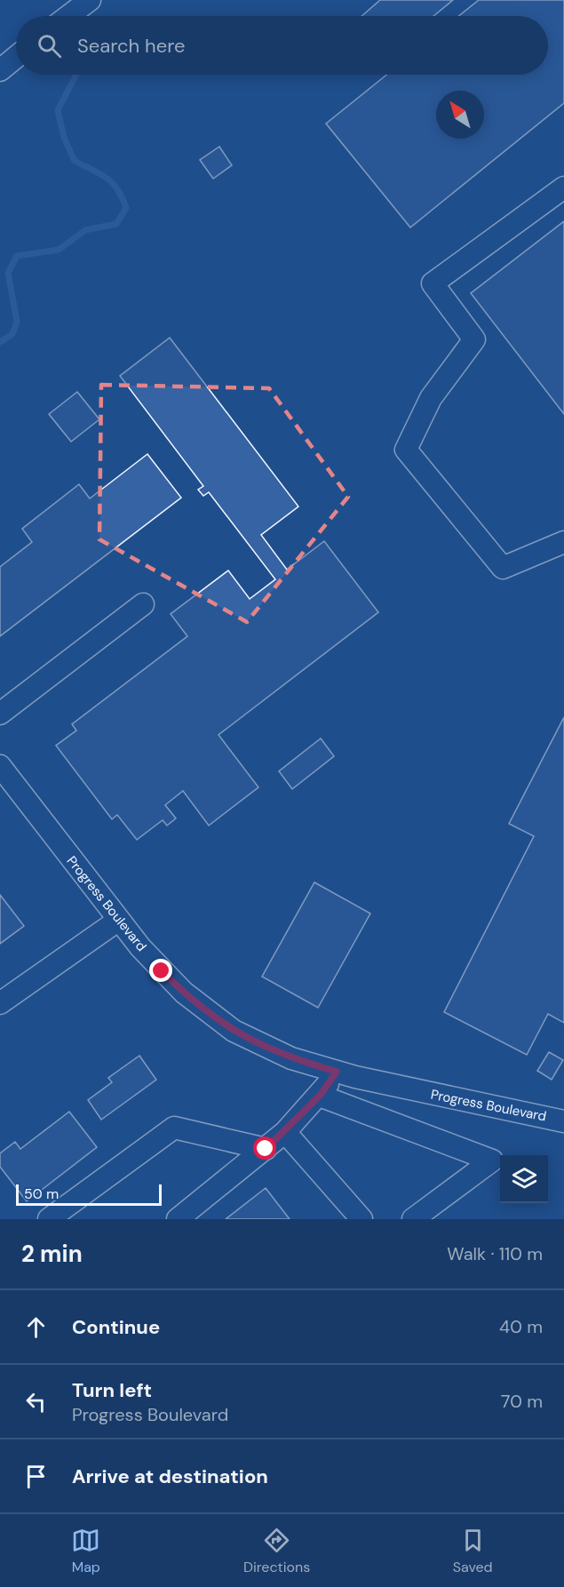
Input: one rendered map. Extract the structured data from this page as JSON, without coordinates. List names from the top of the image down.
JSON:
{
  "streets": {
    "street": ["Progress Boulevard"]
  },
  "scale_bar": "50 m",
  "north": "top left",
  "page": {
    "search": "Search here",
    "scale": "50 m",
    "heading": ["2 min", "Walk · 110 m"],
    "list": [
      ["Continue", "40 m"],
      ["Turn left", "Progress Boulevard", "70 m"],
      "Arrive at destination"
    ],
    "nav": ["Map", "Directions", "Saved"]
  }
}
